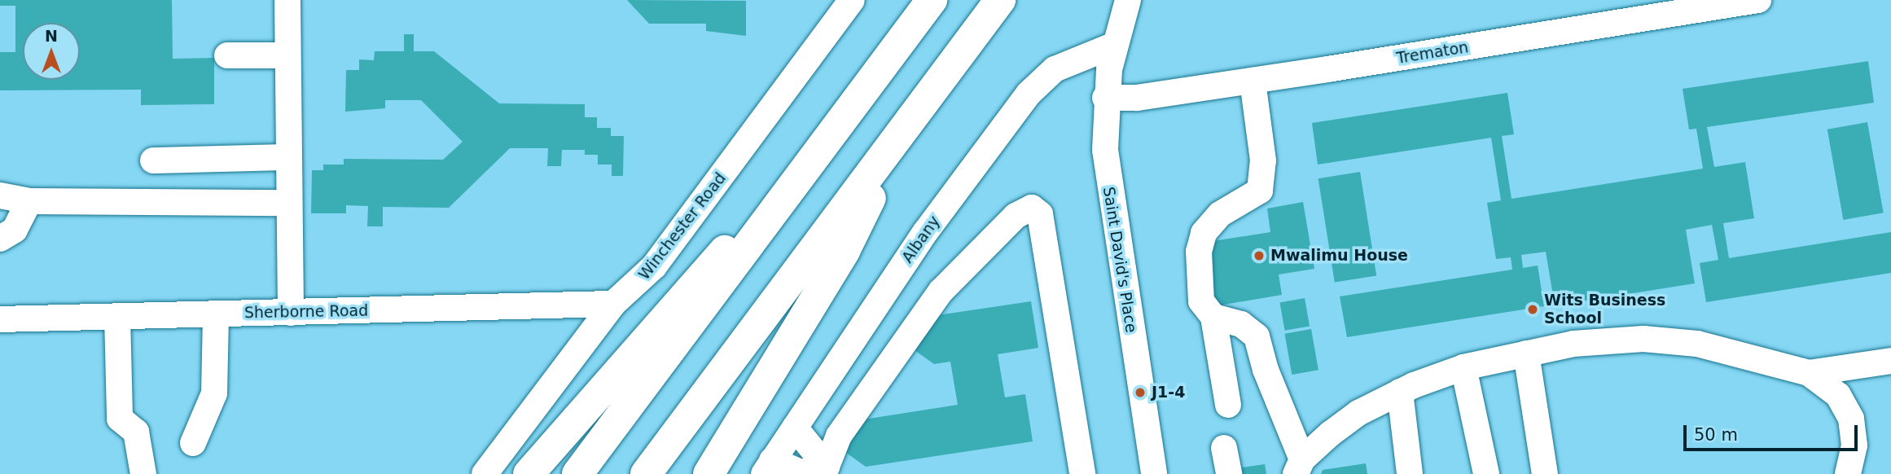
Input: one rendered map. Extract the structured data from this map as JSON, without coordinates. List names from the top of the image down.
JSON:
{
  "streets": {
    "street": [
      "Trematon",
      "Winchester Road",
      "Albany",
      "Saint David's Place",
      "Sherborne Road"
    ]
  },
  "crossings": [
    ["Trematon", "Saint David's Place"],
    ["Winchester Road", "Sherborne Road"],
    ["Albany", "Saint David's Place"]
  ],
  "places": ["Mwalimu House", "Wits Business School", "J1-4"],
  "scale_bar": "50 m",
  "north": "top"
}
